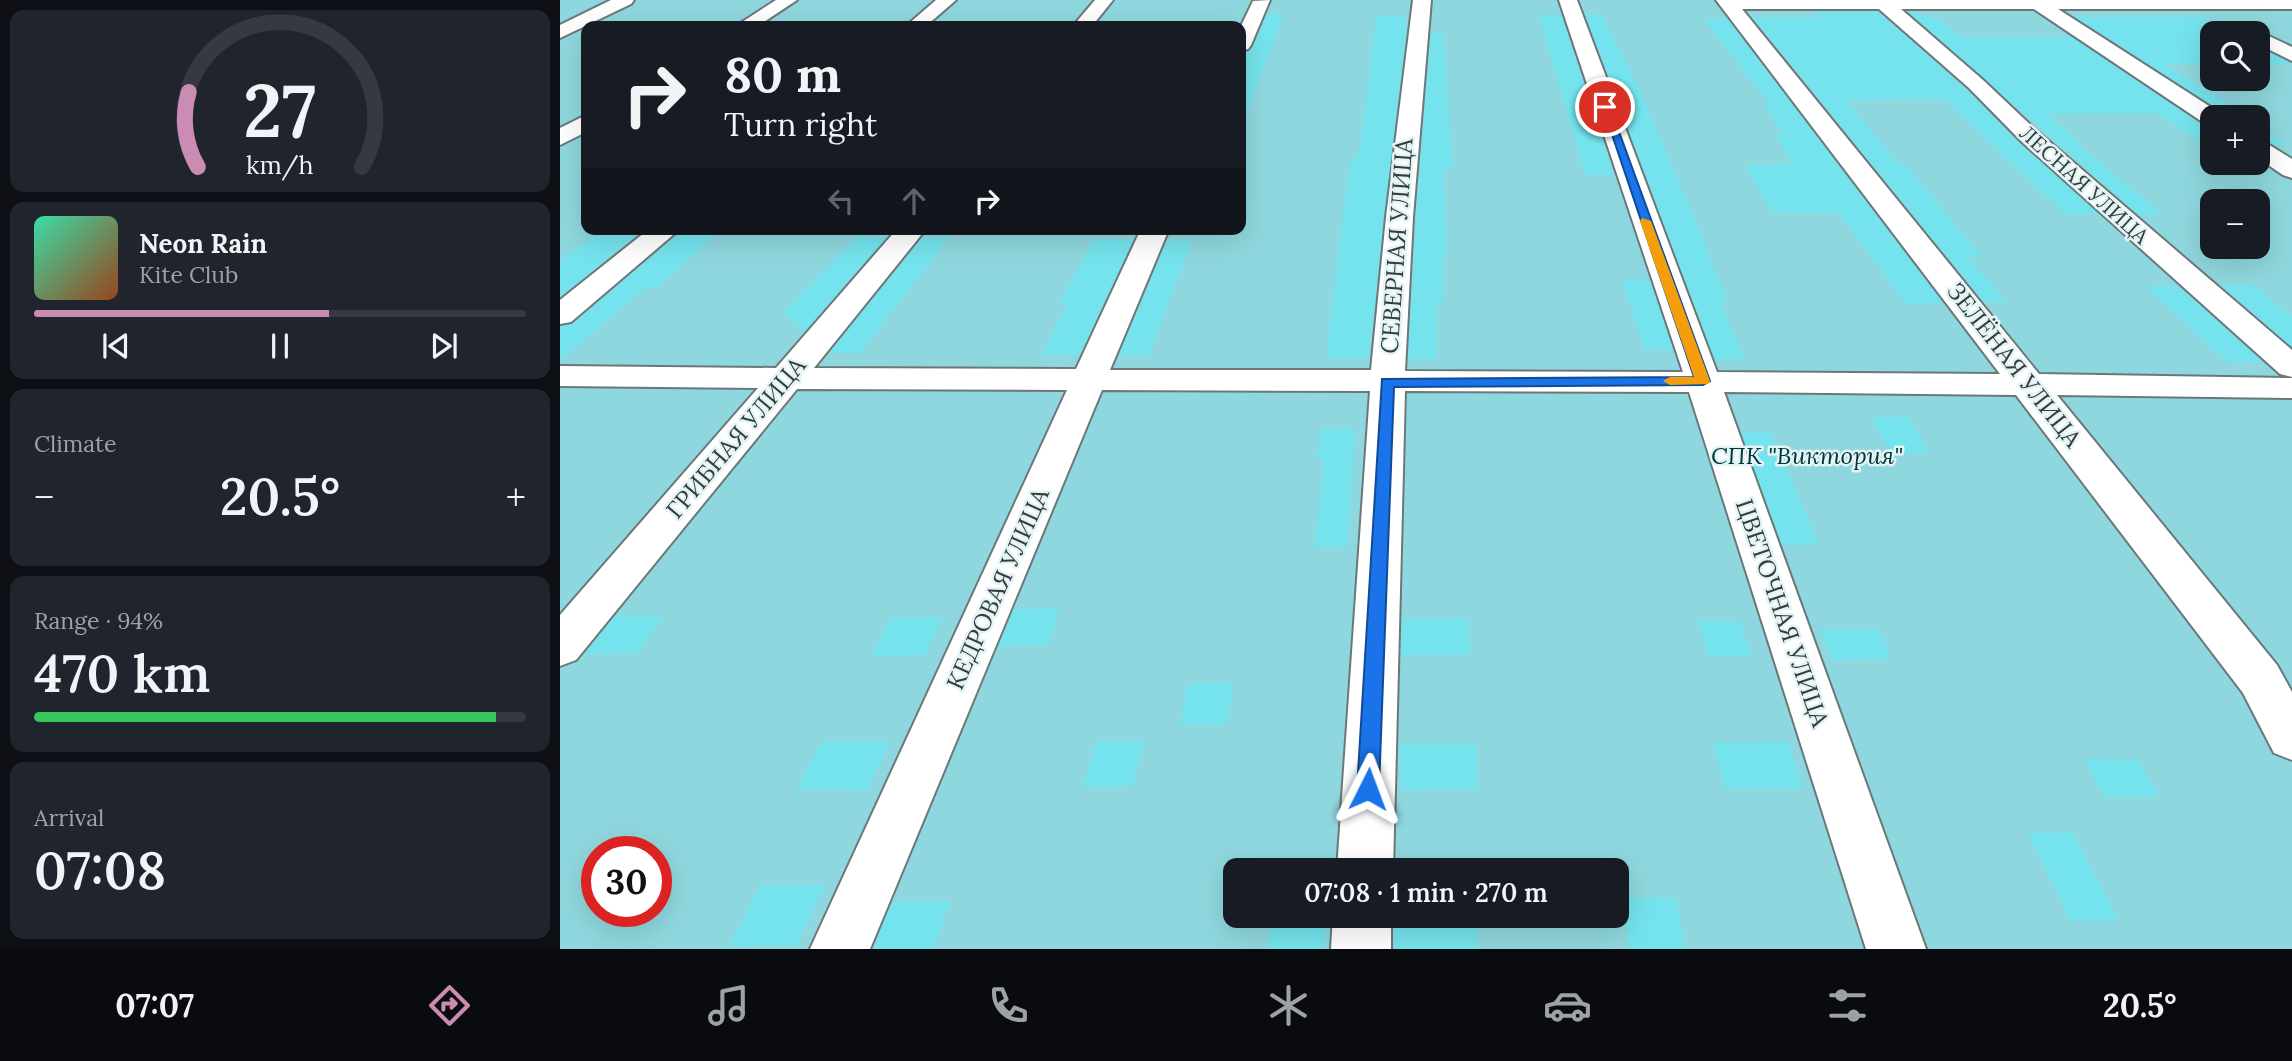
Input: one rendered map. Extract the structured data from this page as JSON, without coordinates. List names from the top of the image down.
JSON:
{
  "streets": {
    "street": [
      "ЛЕСНАЯ УЛИЦА",
      "СЕВЕРНАЯ УЛИЦА",
      "ЗЕЛЁНАЯ УЛИЦА",
      "ГРИБНАЯ УЛИЦА",
      "КЕДРОВАЯ УЛИЦА",
      "ЦВЕТОЧНАЯ УЛИЦА"
    ]
  },
  "parks": ["СПК \"Виктория\""],
  "page": {
    "map_buttons": ["+", "−"],
    "turn": ["80 m", "Turn right"],
    "song": ["Neon Rain", "Kite Club"],
    "tile": [
      "Climate",
      ["Range · 94%", "470 km"],
      ["Arrival", "07:08"]
    ],
    "heat": ["−", "20.5°", "+"],
    "limit": "30",
    "trip": "07:08 · 1 min · 270 m",
    "tabs": ["07:07", "20.5°"],
    "gauge": ["27", "km/h"]
  }
}
